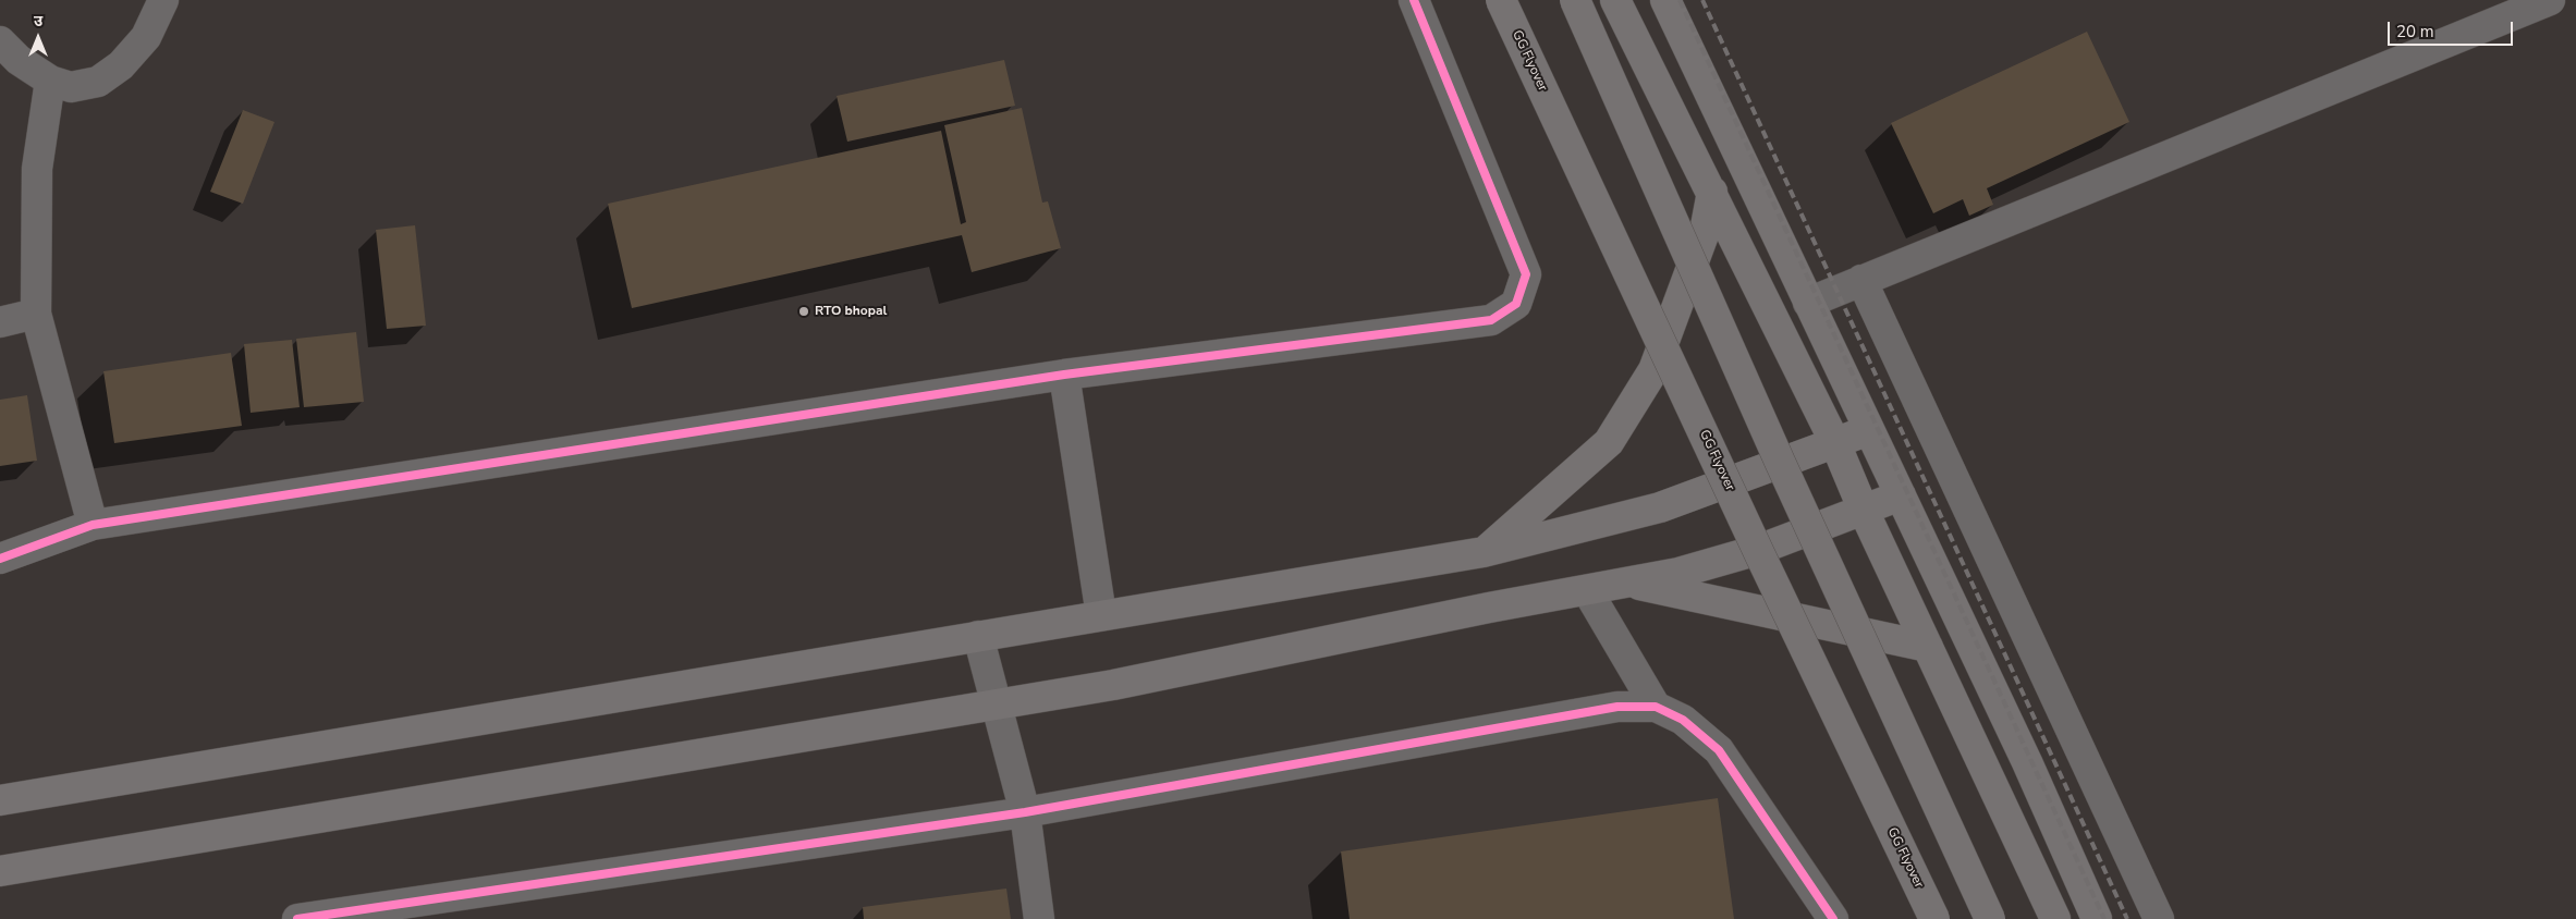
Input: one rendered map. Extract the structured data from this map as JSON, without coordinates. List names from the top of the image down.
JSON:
{
  "streets": {
    "main road": ["GG Flyover"]
  },
  "places": ["RTO bhopal"],
  "scale_bar": "20 m",
  "north": "top"
}
